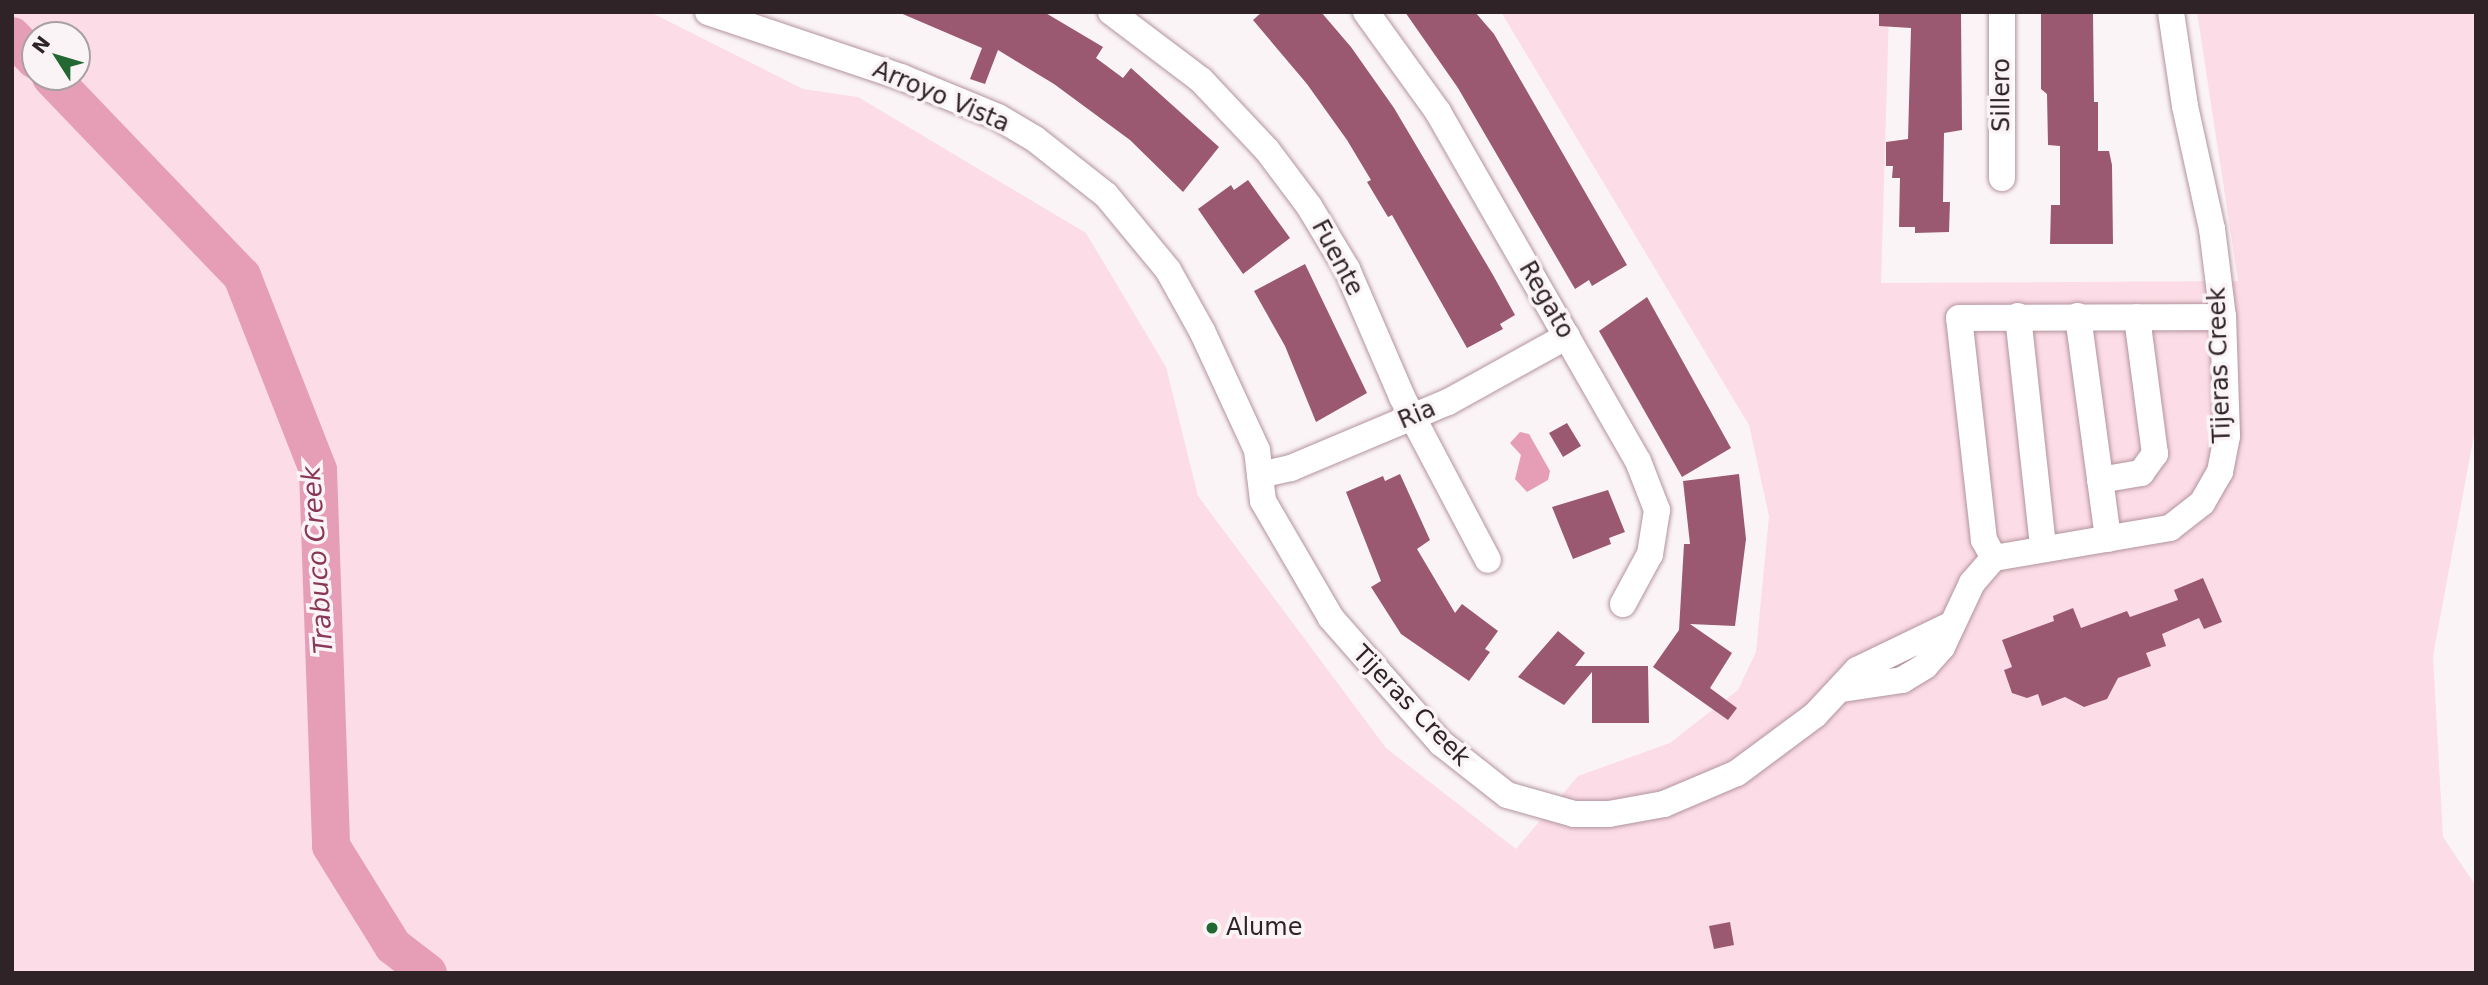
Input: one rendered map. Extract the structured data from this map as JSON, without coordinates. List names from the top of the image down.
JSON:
{
  "streets": {
    "street": [
      "Sillero",
      "Arroyo Vista",
      "Fuente",
      "Regato",
      "Tijeras Creek",
      "Ria"
    ]
  },
  "crossings": [
    ["Arroyo Vista", "Tijeras Creek"],
    ["Arroyo Vista", "Ria"],
    ["Fuente", "Ria"],
    ["Regato", "Ria"],
    ["Tijeras Creek", "Ria"]
  ],
  "water": ["Trabuco Creek"],
  "places": ["Alume"],
  "north": "top left"
}
